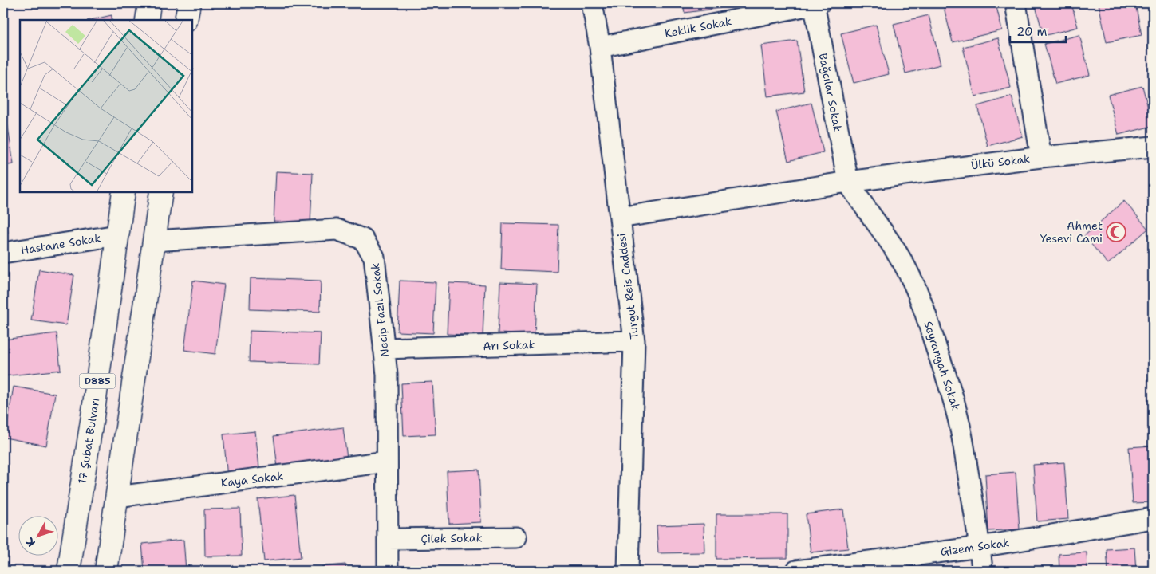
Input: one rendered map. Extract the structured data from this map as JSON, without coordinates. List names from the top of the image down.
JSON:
{
  "streets": {
    "highway": ["D885", "17 Şubat Bulvarı"],
    "street": [
      "Keklik Sokak",
      "Bağcılar Sokak",
      "Ülkü Sokak",
      "Hastane Sokak",
      "Turgut Reis Caddesi",
      "Necip Fazıl Sokak",
      "Arı Sokak",
      "Seyrangah Sokak",
      "Kaya Sokak",
      "Çilek Sokak",
      "Gizem Sokak"
    ]
  },
  "crossings": [
    ["Keklik Sokak", "Bağcılar Sokak"],
    ["Keklik Sokak", "Turgut Reis Caddesi"],
    ["Bağcılar Sokak", "Ülkü Sokak"],
    ["Bağcılar Sokak", "Seyrangah Sokak"],
    ["Ülkü Sokak", "Turgut Reis Caddesi"],
    ["Ülkü Sokak", "Seyrangah Sokak"],
    ["Hastane Sokak", "17 Şubat Bulvarı"],
    ["Turgut Reis Caddesi", "Arı Sokak"],
    ["Necip Fazıl Sokak", "Arı Sokak"],
    ["Necip Fazıl Sokak", "Kaya Sokak"],
    ["Necip Fazıl Sokak", "Çilek Sokak"],
    ["Seyrangah Sokak", "Gizem Sokak"]
  ],
  "places": {
    "mosque": ["Ahmet Yesevi Cami"]
  },
  "scale_bar": "20 m",
  "north": "bottom left"
}
